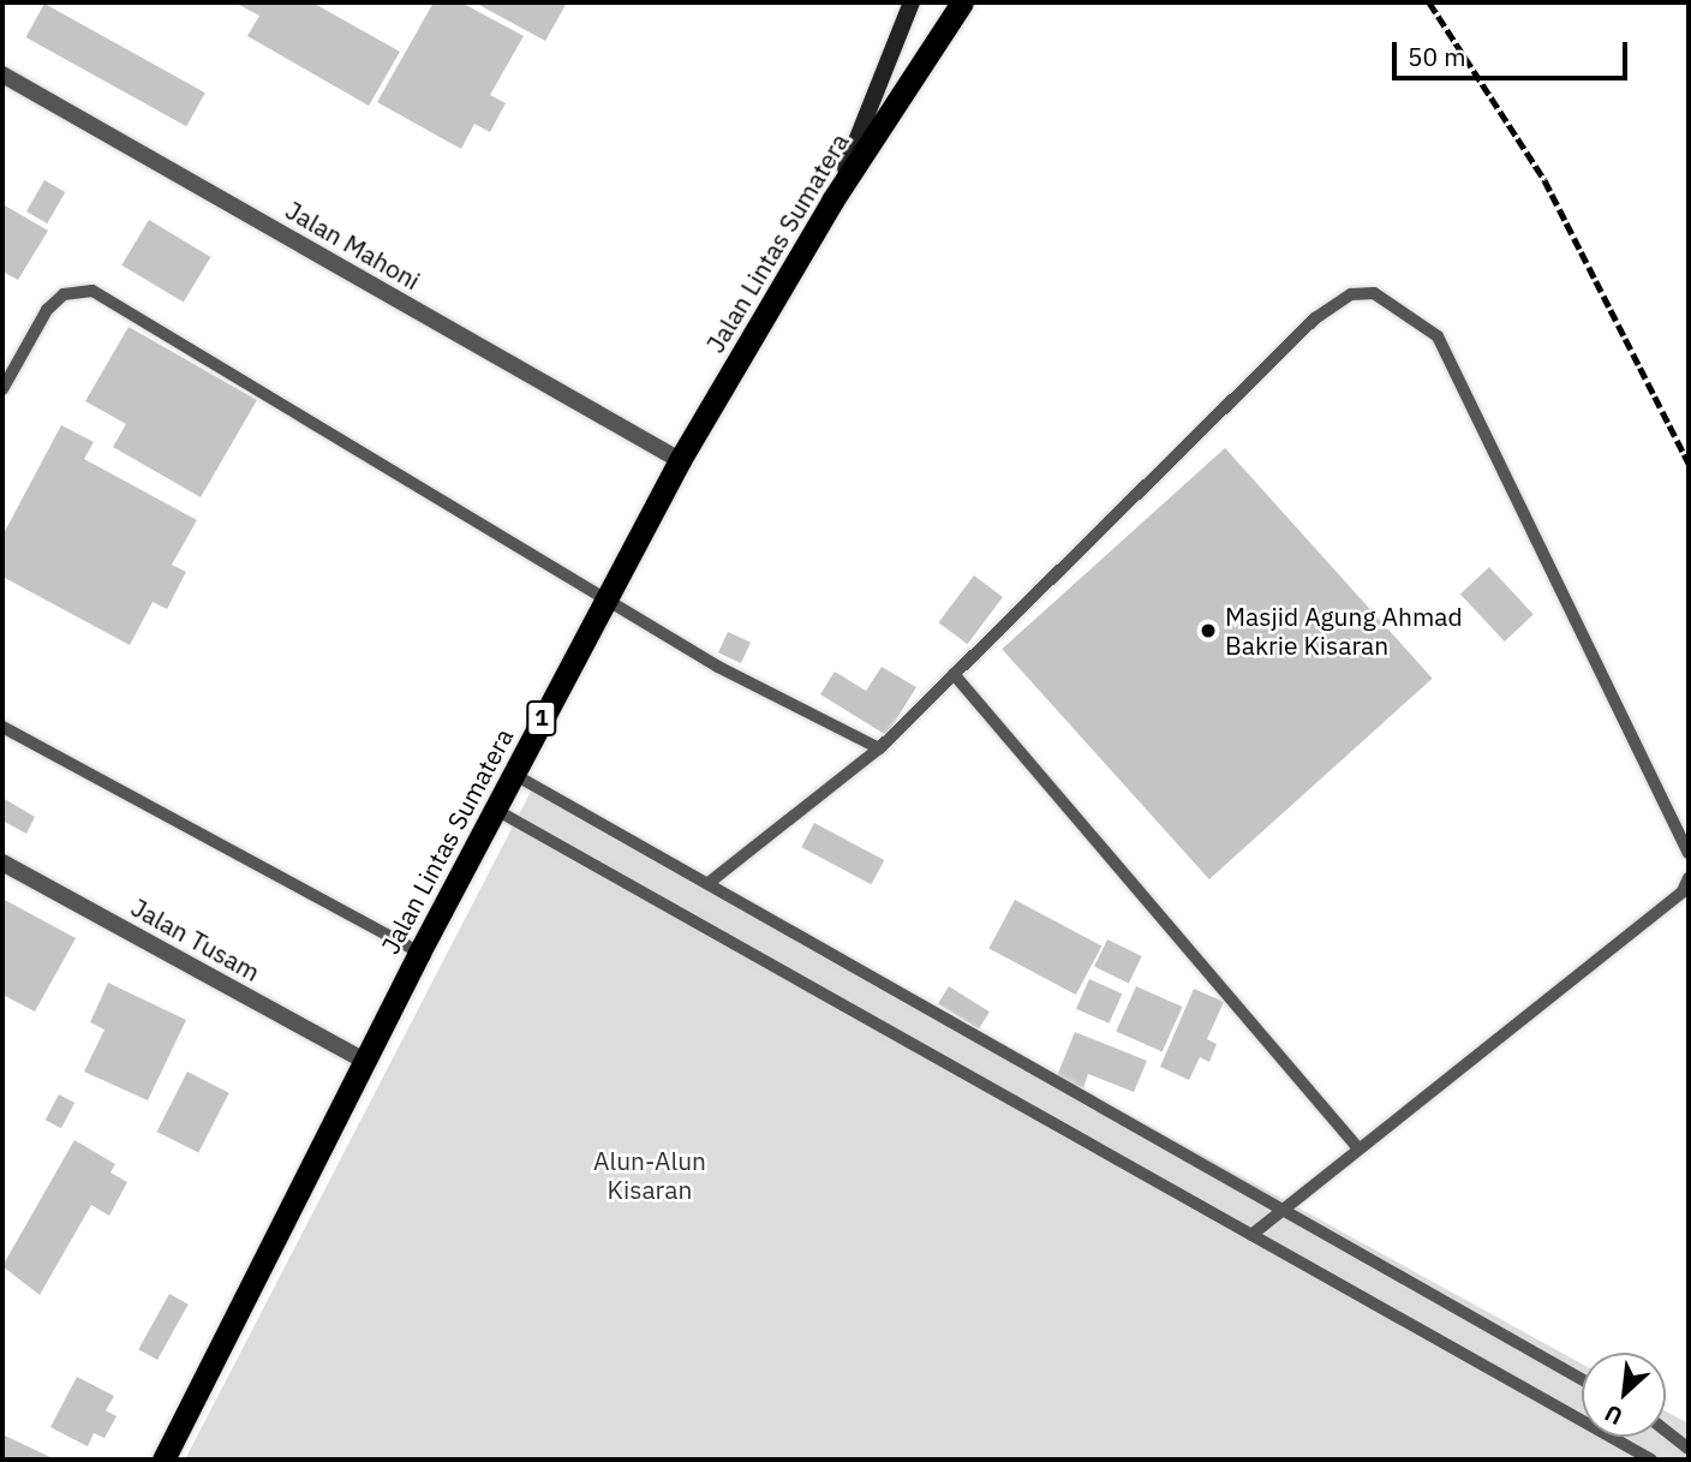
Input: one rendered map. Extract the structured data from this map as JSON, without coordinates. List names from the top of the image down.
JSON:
{
  "streets": {
    "highway": ["Jalan Lintas Sumatera", "1"],
    "street": ["Jalan Mahoni", "Jalan Tusam"]
  },
  "crossings": [
    ["Jalan Lintas Sumatera", "Jalan Mahoni"],
    ["Jalan Lintas Sumatera", "Jalan Tusam"]
  ],
  "parks": ["Alun-Alun Kisaran"],
  "places": ["Masjid Agung Ahmad Bakrie Kisaran"],
  "scale_bar": "50 m",
  "north": "bottom left"
}
